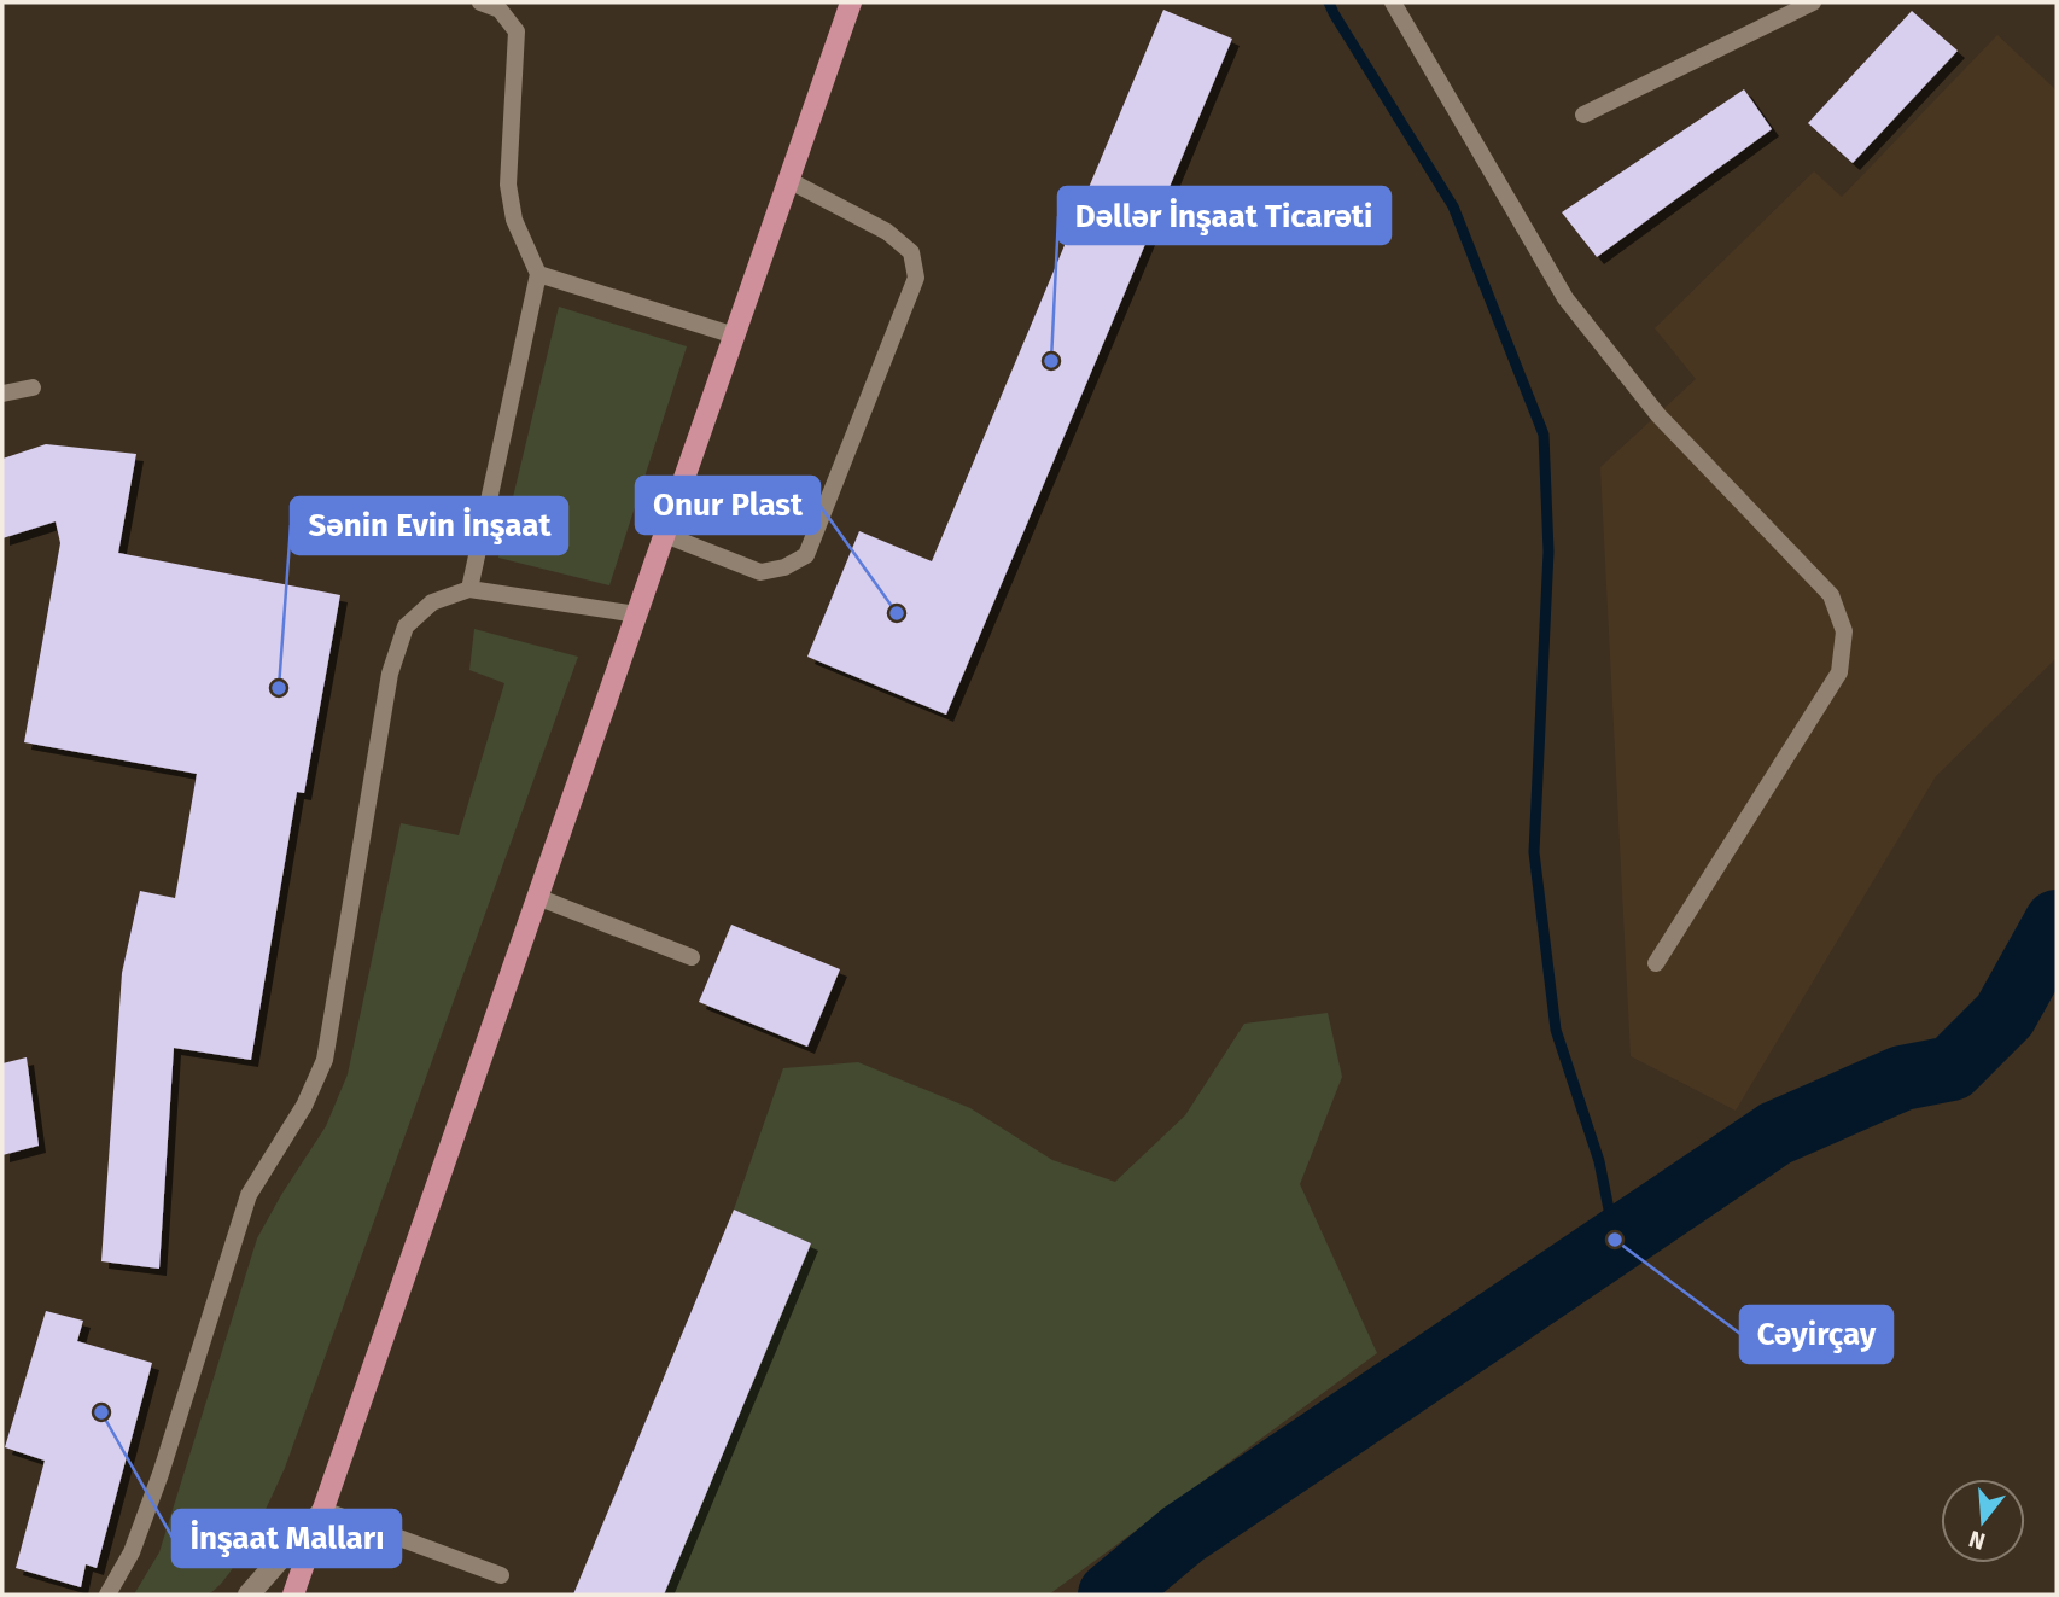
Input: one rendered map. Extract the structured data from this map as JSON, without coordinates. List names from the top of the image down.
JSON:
{
  "places": [
    "Dəllər İnşaat Ticarəti",
    "Onur Plast",
    "Sənin Evin İnşaat",
    "Cəyirçay",
    "İnşaat Malları"
  ],
  "north": "bottom"
}
